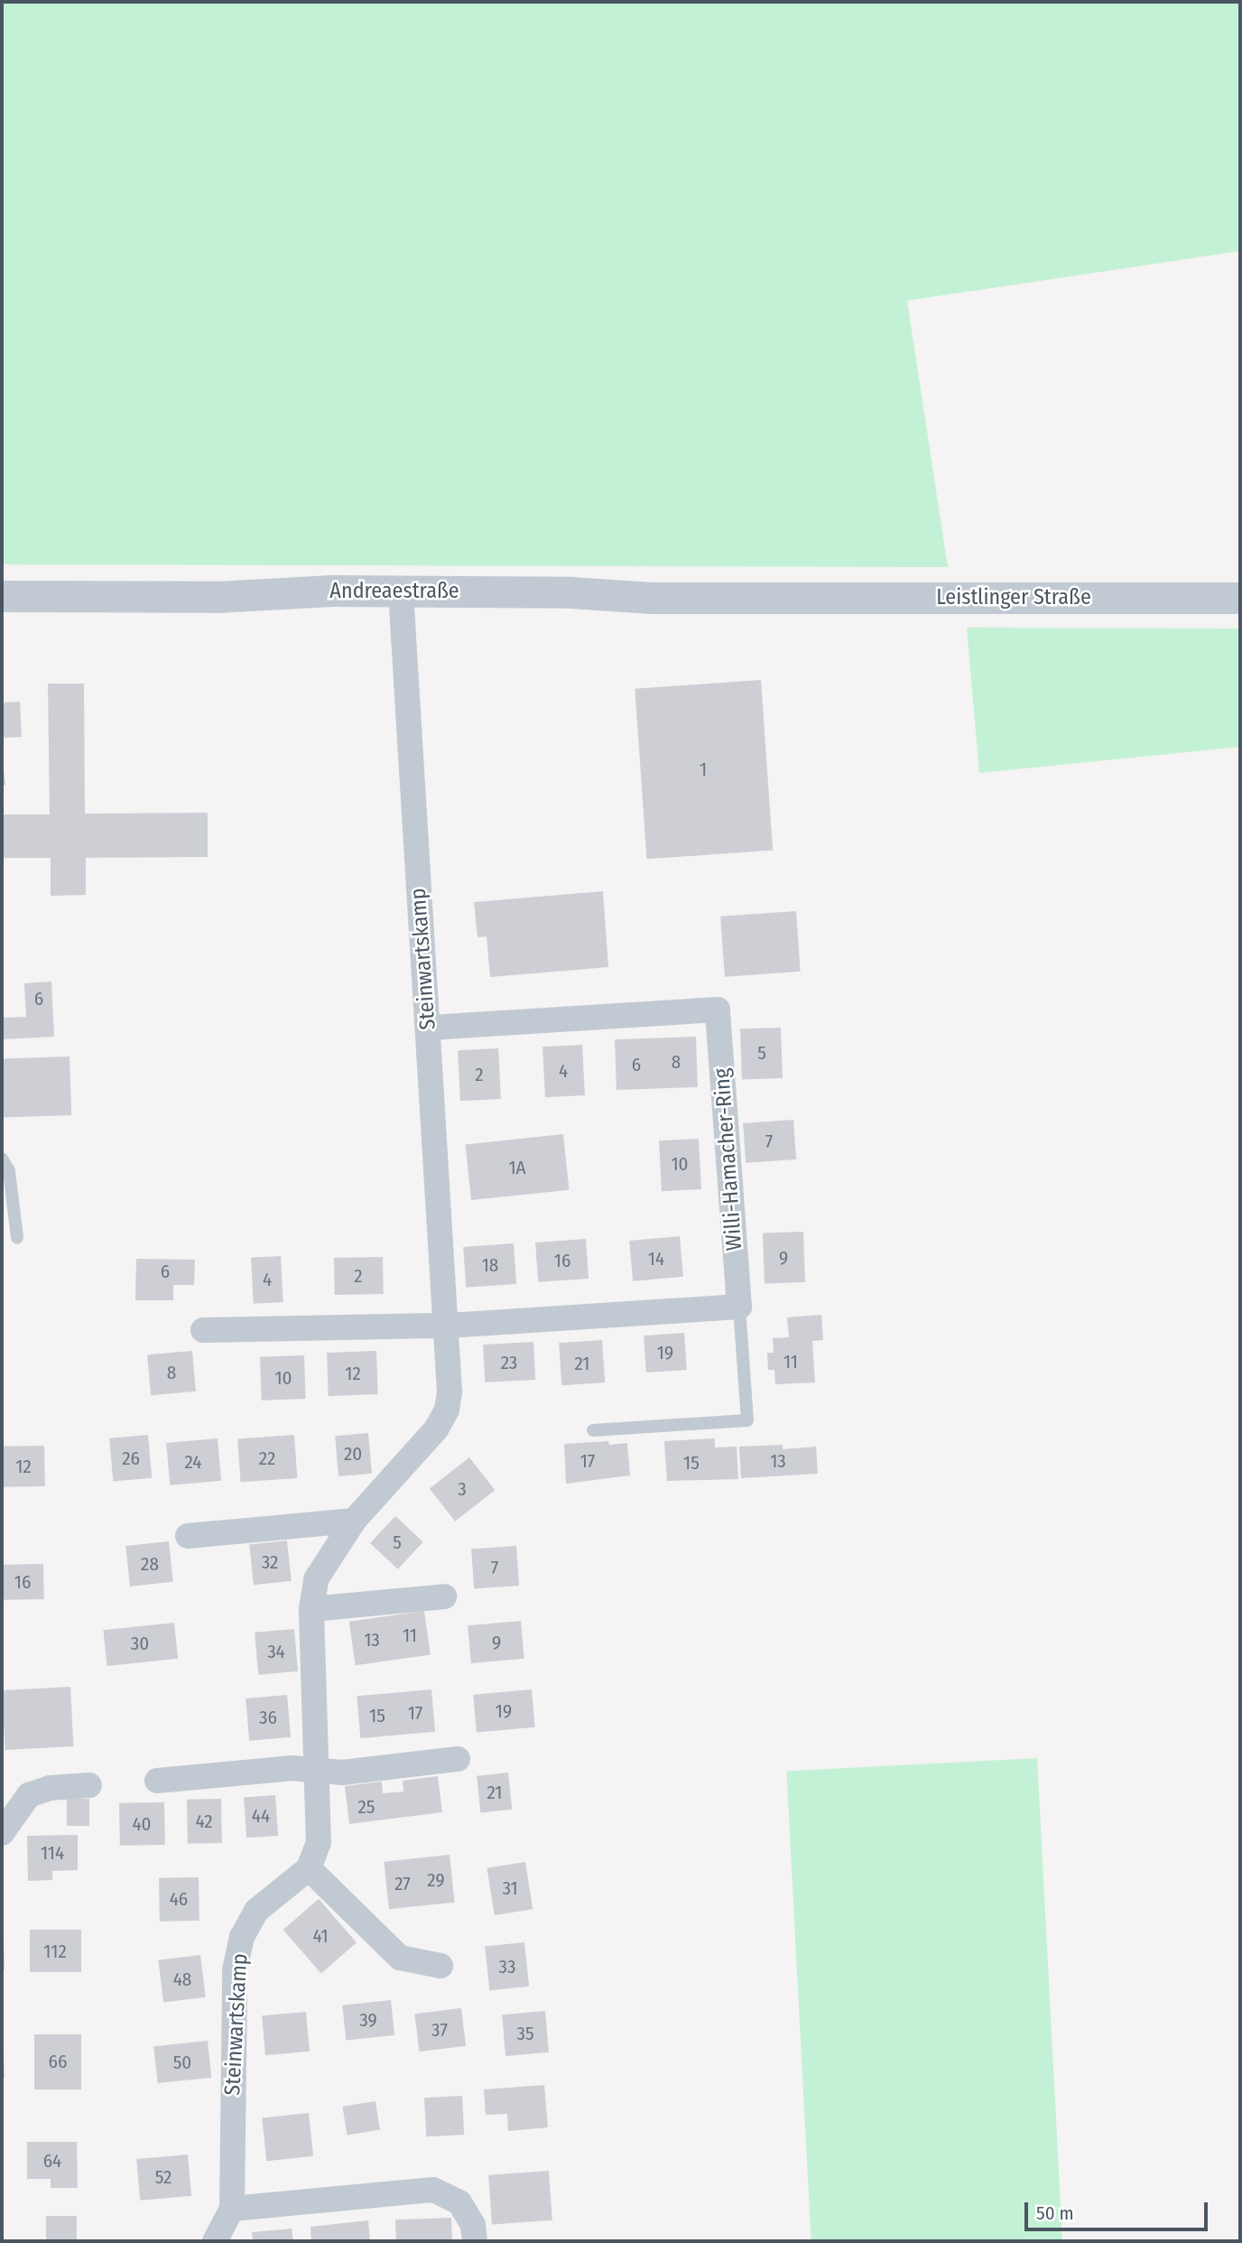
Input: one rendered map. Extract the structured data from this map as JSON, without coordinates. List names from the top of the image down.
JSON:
{
  "streets": {
    "street": [
      "Andreaestraße",
      "Leistlinger Straße",
      "Steinwartskamp",
      "Willi-Hamacher-Ring"
    ]
  },
  "crossings": [
    ["Andreaestraße", "Leistlinger Straße"],
    ["Andreaestraße", "Steinwartskamp"],
    ["Steinwartskamp", "Willi-Hamacher-Ring"]
  ],
  "house_numbers": [
    "1",
    "6",
    "5",
    "8",
    "6",
    "4",
    "2",
    "7",
    "10",
    "1A",
    "9",
    "14",
    "16",
    "18",
    "6",
    "2",
    "4",
    "19",
    "11",
    "23",
    "21",
    "8",
    "12",
    "10",
    "20",
    "26",
    "22",
    "17",
    "13",
    "24",
    "15",
    "12",
    "3",
    "5",
    "32",
    "28",
    "7",
    "16",
    "11",
    "13",
    "9",
    "30",
    "34",
    "19",
    "17",
    "15",
    "36",
    "21",
    "25",
    "44",
    "42",
    "40",
    "114",
    "29",
    "27",
    "31",
    "46",
    "41",
    "112",
    "33",
    "48",
    "39",
    "37",
    "35",
    "66",
    "50",
    "64",
    "52"
  ],
  "scale_bar": "50 m"
}
